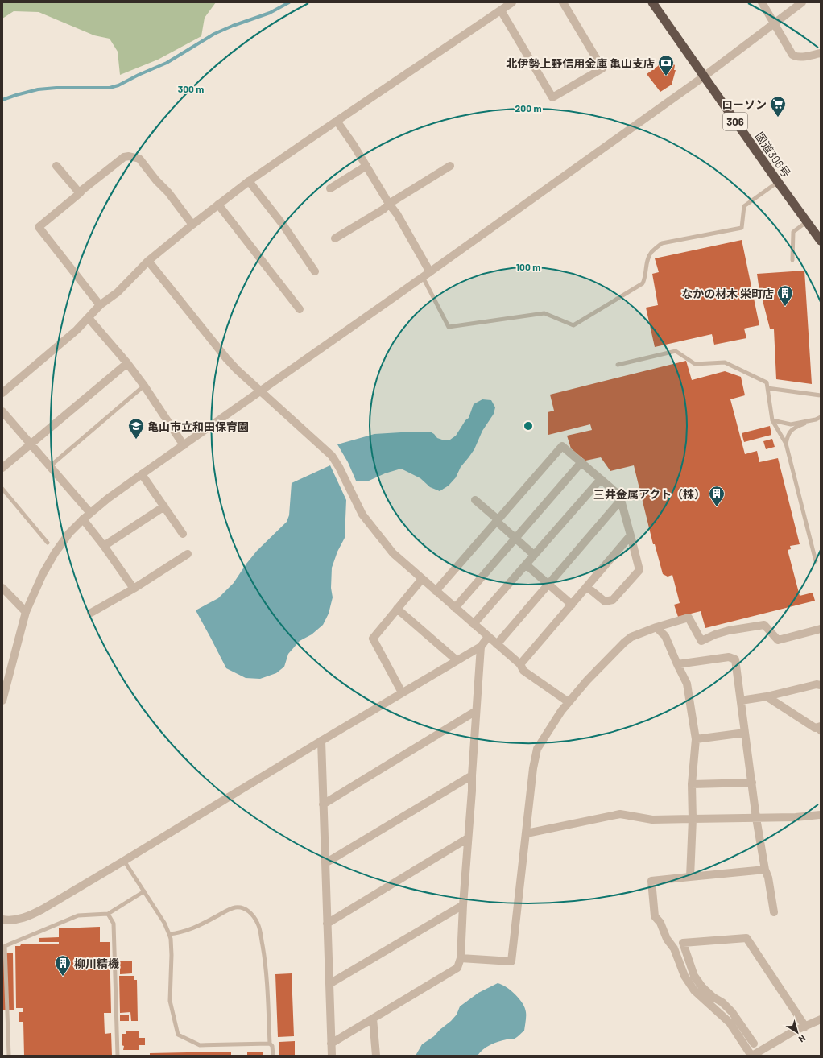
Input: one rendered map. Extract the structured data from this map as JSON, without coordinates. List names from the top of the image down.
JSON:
{
  "streets": {
    "highway": ["306", "国道306号"]
  },
  "places": {
    "bank": ["北伊勢上野信用金庫 亀山支店"],
    "supermarket": ["ローソン"],
    "building": ["なかの材木 栄町店", "三井金属アクト（株）", "柳川精機"],
    "school or university": ["亀山市立和田保育園"]
  },
  "north": "bottom right",
  "rings": ["300 m", "200 m", "100 m"]
}
